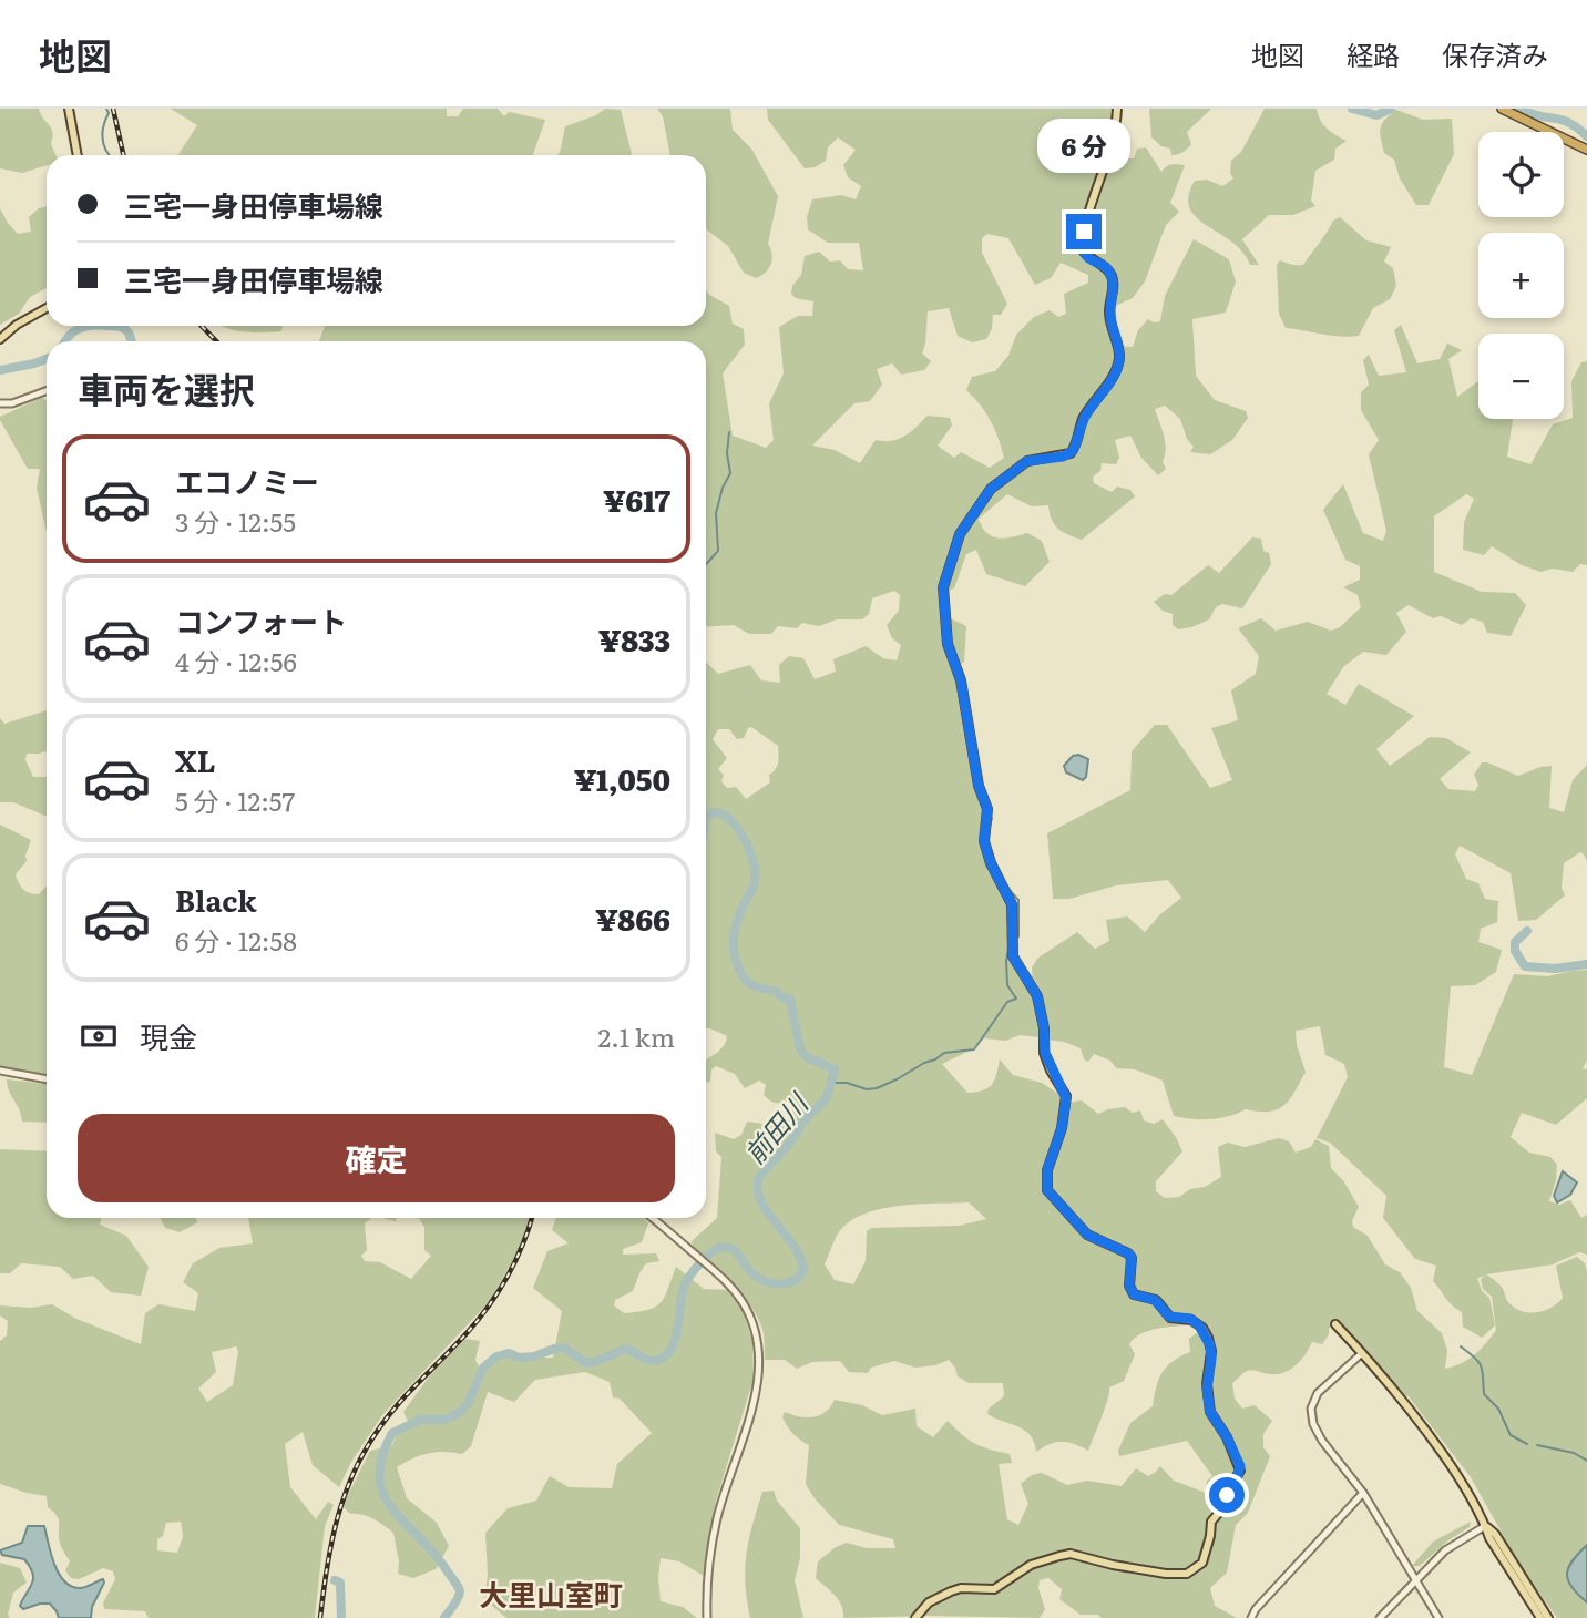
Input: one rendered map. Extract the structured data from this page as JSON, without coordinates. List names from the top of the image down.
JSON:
{
  "districts": ["大里山室町"],
  "water": ["前田川"],
  "page": {
    "header": "地図",
    "nav": ["地図", "経路", "保存済み"],
    "bubble": "6 分",
    "map_buttons": ["+", "−"],
    "banner": ["三宅一身田停車場線", "三宅一身田停車場線"],
    "heading": "車両を選択",
    "list": [
      {
        "name": "エコノミー",
        "note": "3 分 · 12:55",
        "value": "¥617"
      },
      {
        "name": "コンフォート",
        "note": "4 分 · 12:56",
        "value": "¥833"
      },
      {
        "name": "XL",
        "note": "5 分 · 12:57",
        "value": "¥1,050"
      },
      {
        "name": "Black",
        "note": "6 分 · 12:58",
        "value": "¥866"
      }
    ],
    "pay": ["現金", "2.1 km"],
    "buttons": "確定"
  }
}
